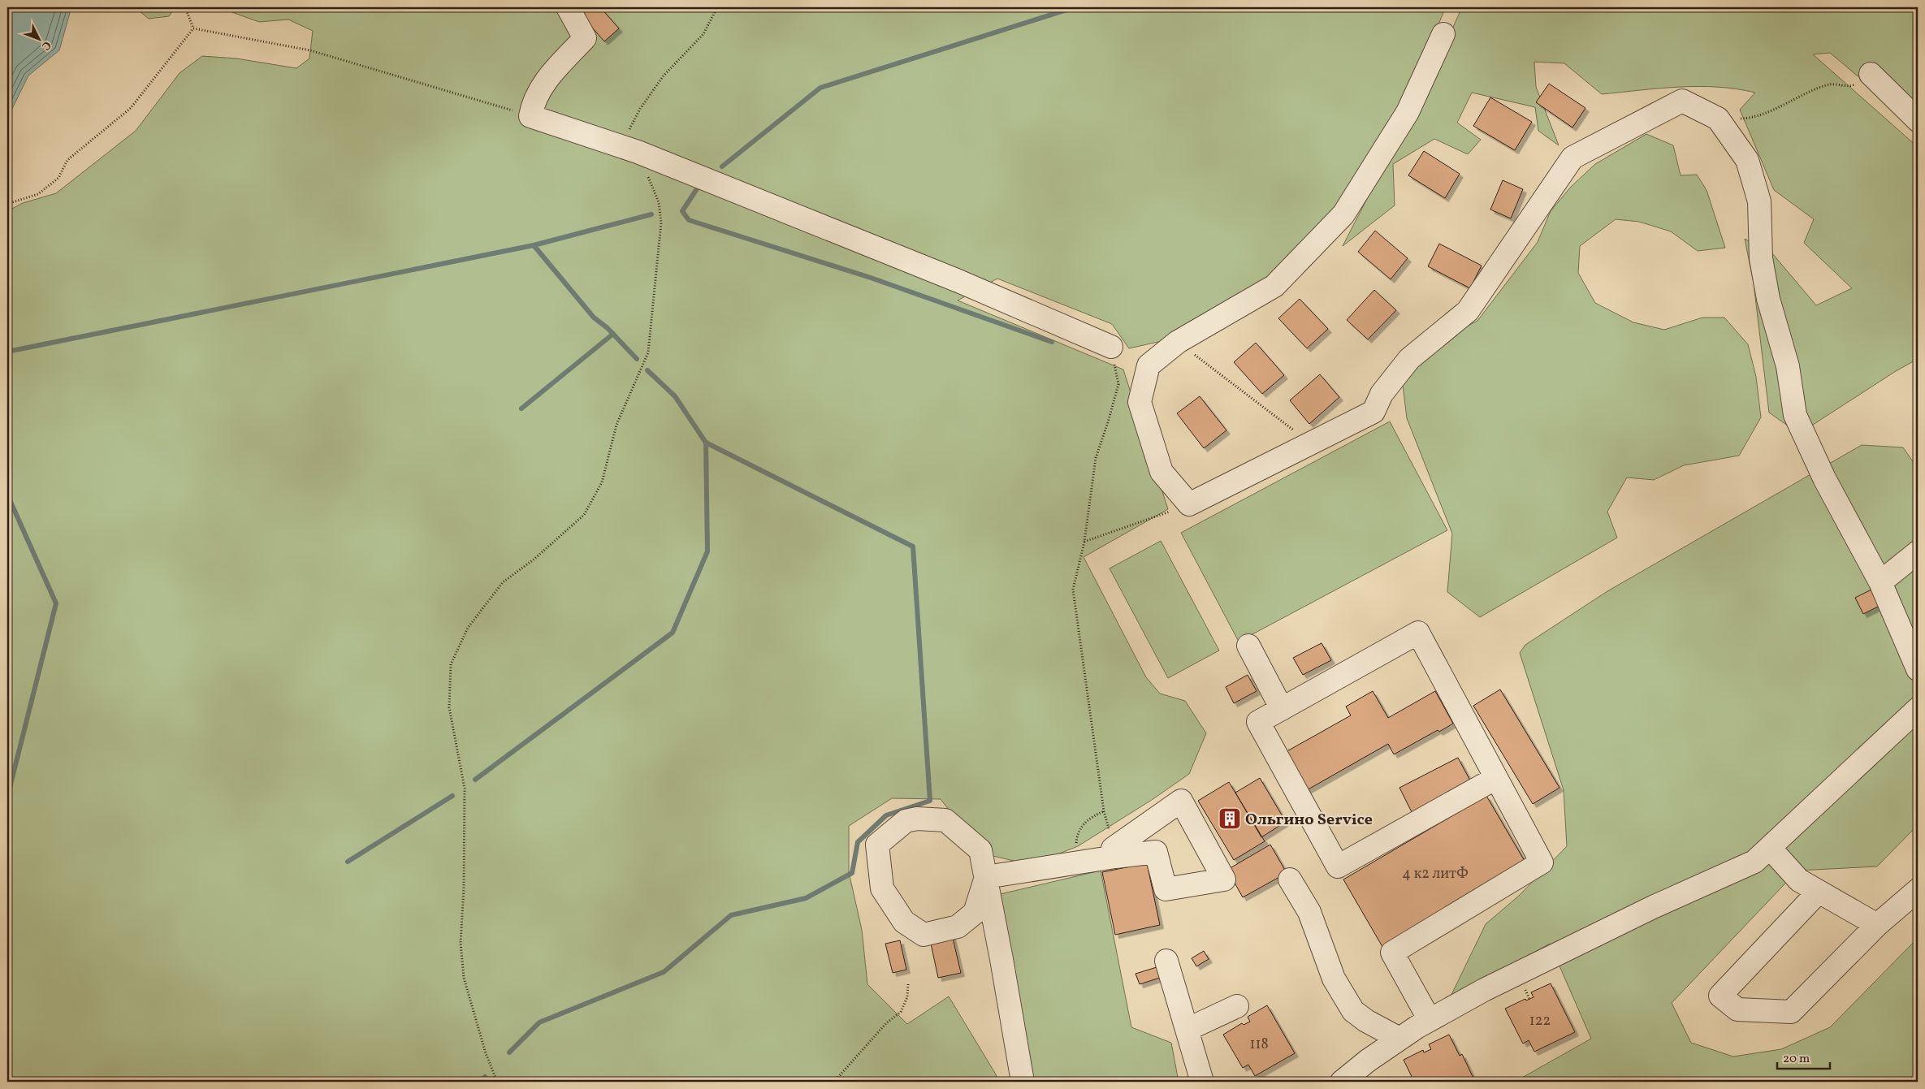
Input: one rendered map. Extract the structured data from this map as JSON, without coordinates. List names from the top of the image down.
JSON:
{
  "places": {
    "building": ["Ольгино Service"]
  },
  "house_numbers": ["4 к2 литФ", "122", "118"],
  "scale_bar": "20 m",
  "north": "bottom right"
}
